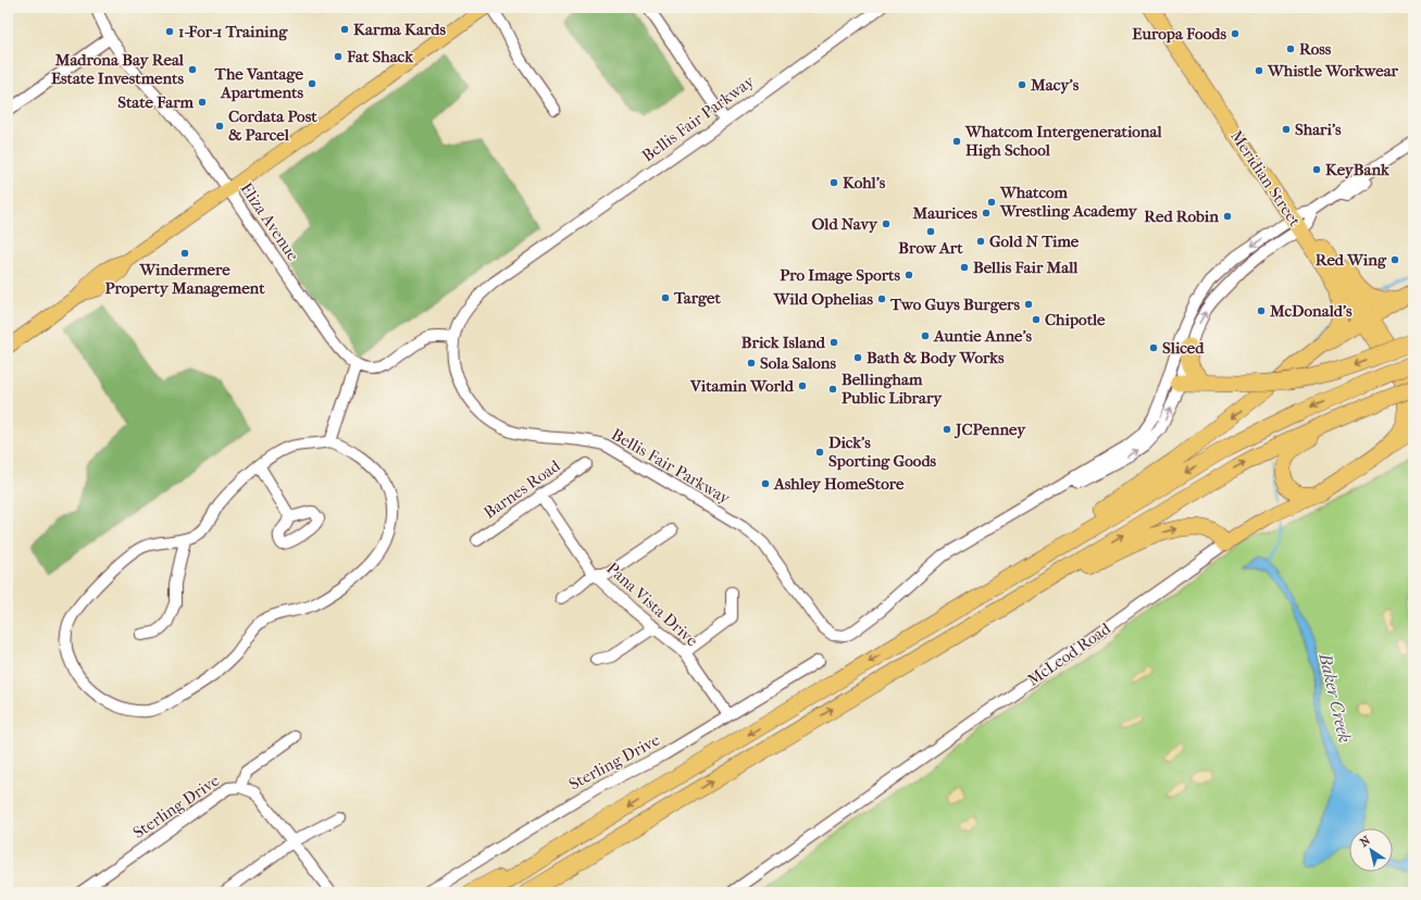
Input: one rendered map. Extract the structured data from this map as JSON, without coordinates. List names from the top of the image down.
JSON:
{
  "streets": {
    "highway": ["Meridian Street", "McLeod Road"],
    "street": [
      "Bellis Fair Parkway",
      "Eliza Avenue",
      "Barnes Road",
      "Pana Vista Drive",
      "Sterling Drive"
    ]
  },
  "crossings": [
    ["Bellis Fair Parkway", "Meridian Street"],
    ["Barnes Road", "Pana Vista Drive"],
    ["Pana Vista Drive", "Sterling Drive"]
  ],
  "water": ["Baker Creek"],
  "places": [
    "Karma Kards",
    "1-For-1 Training",
    "Europa Foods",
    "Ross",
    "Fat Shack",
    "Madrona Bay Real Estate Investments",
    "Whistle Workwear",
    "The Vantage Apartments",
    "Macy's",
    "State Farm",
    "Cordata Post & Parcel",
    "Shari's",
    "Whatcom Intergenerational High School",
    "KeyBank",
    "Kohl's",
    "Whatcom Wrestling Academy",
    "Maurices",
    "Red Robin",
    "Old Navy",
    "Brow Art",
    "Gold N Time",
    "Windermere Property Management",
    "Red Wing",
    "Bellis Fair Mall",
    "Pro Image Sports",
    "Target",
    "Wild Ophelias",
    "Two Guys Burgers",
    "McDonald's",
    "Chipotle",
    "Auntie Anne's",
    "Brick Island",
    "Sliced",
    "Bath & Body Works",
    "Sola Salons",
    "Vitamin World",
    "Bellingham Public Library",
    "JCPenney",
    "Dick's Sporting Goods",
    "Ashley HomeStore"
  ],
  "north": "top left"
}
